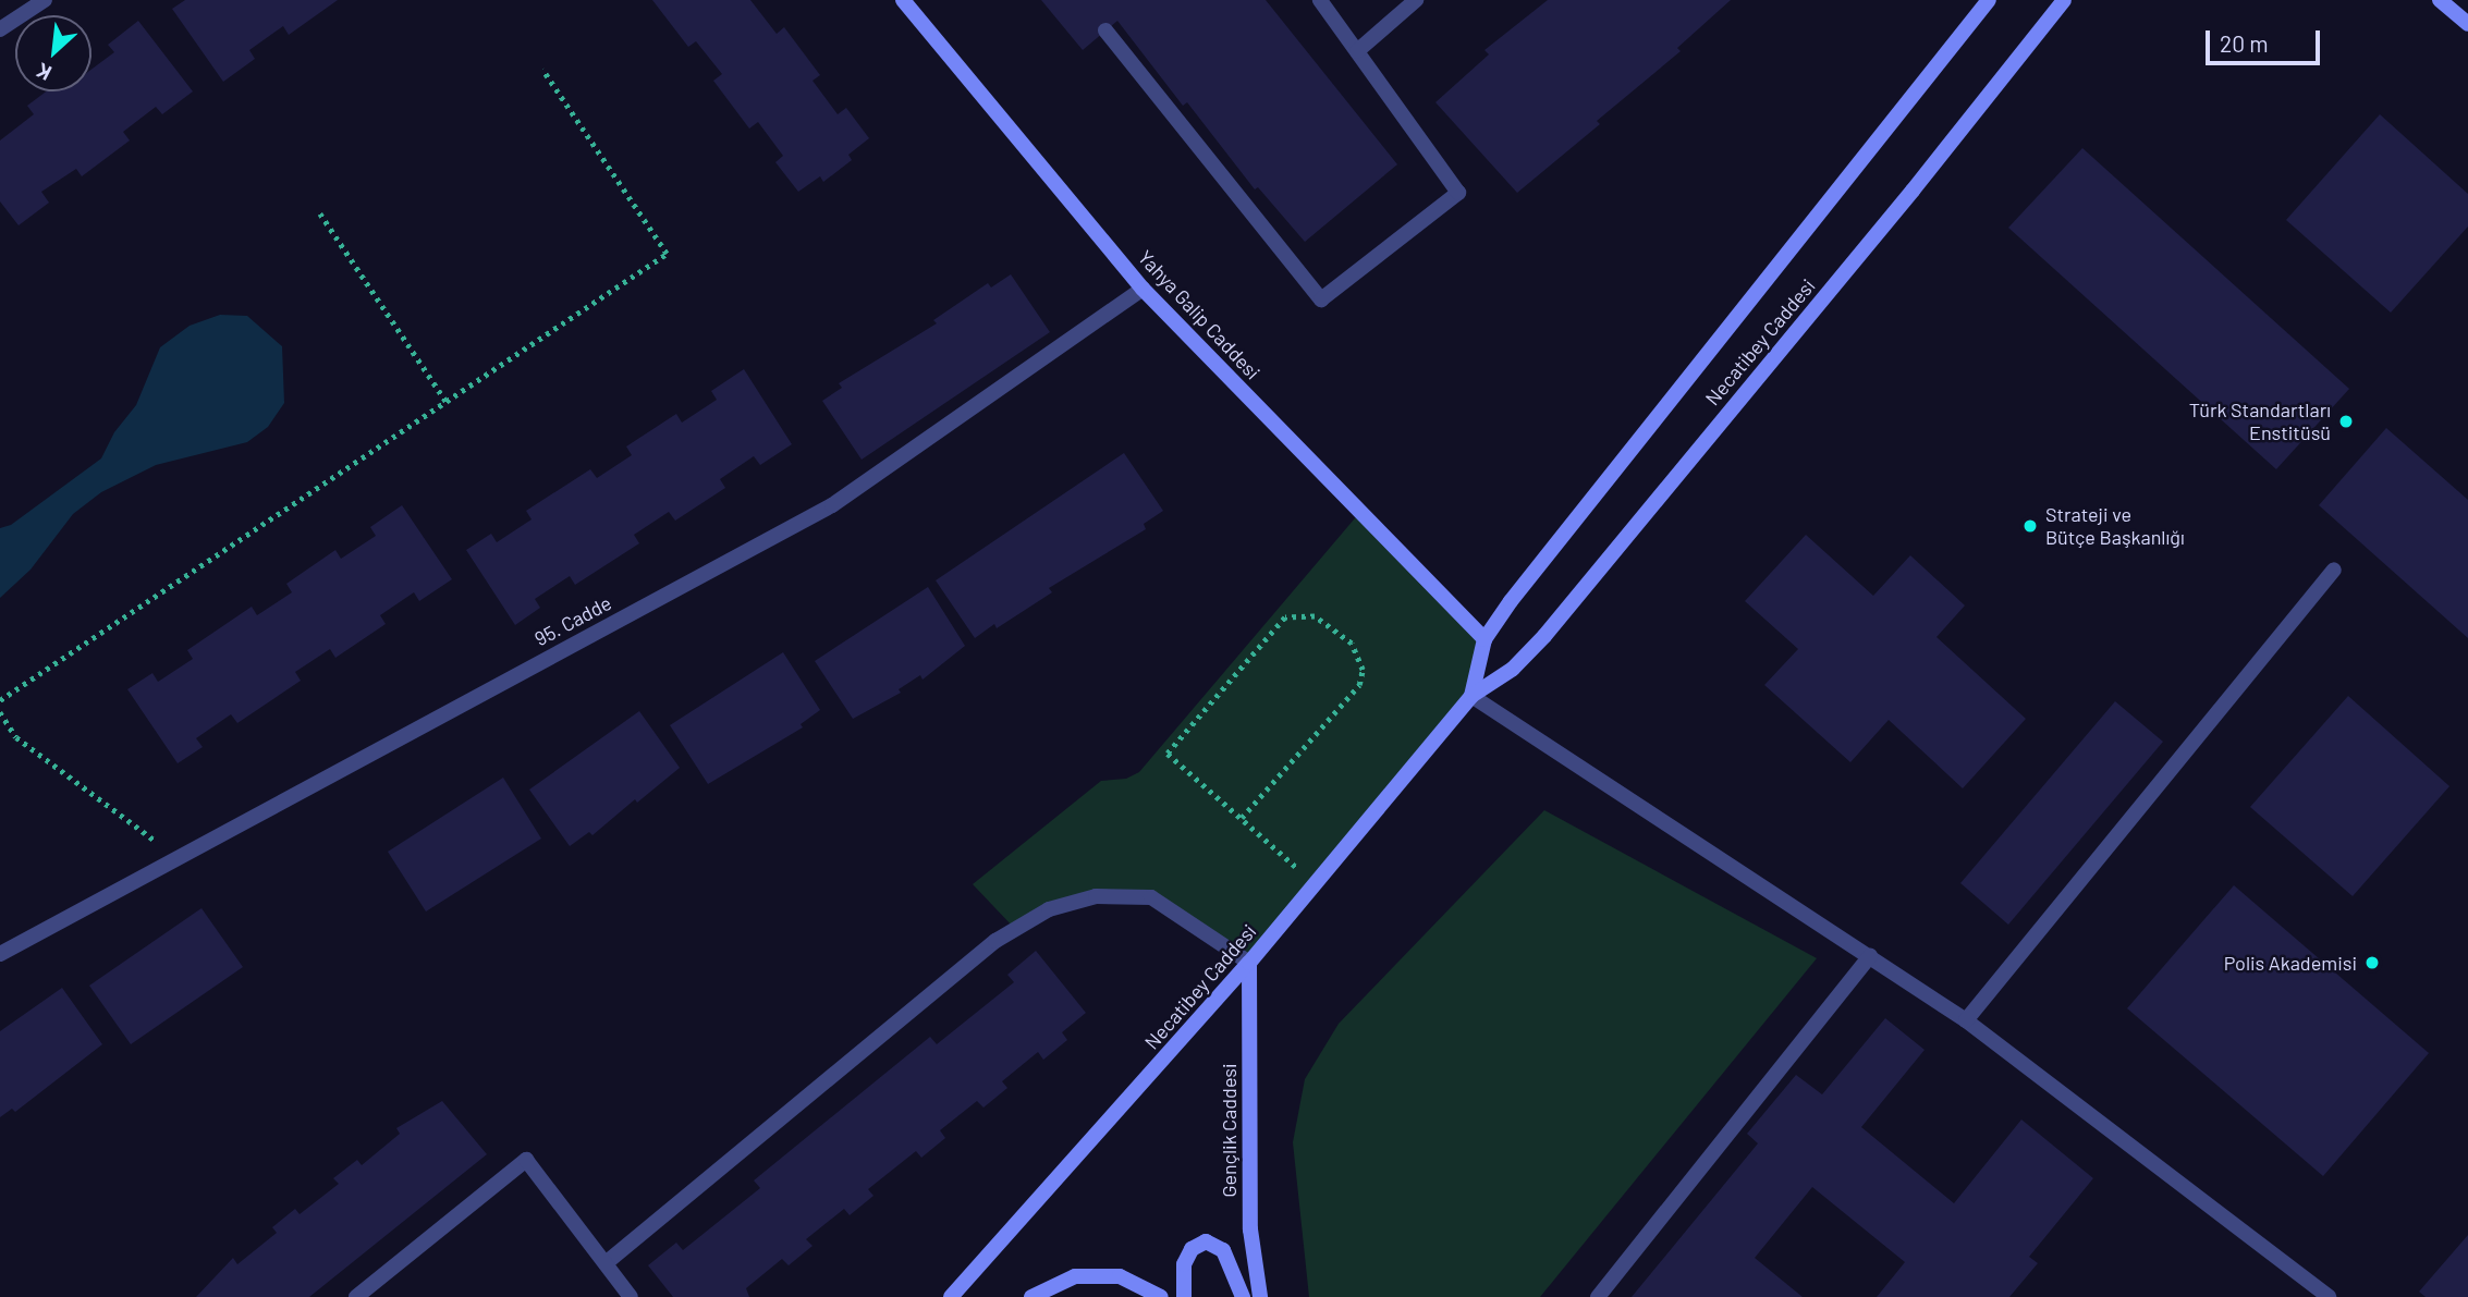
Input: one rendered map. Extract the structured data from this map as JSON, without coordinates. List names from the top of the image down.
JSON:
{
  "streets": {
    "main road": ["Yahya Galip Caddesi", "Necatibey Caddesi", "Gençlik Caddesi"],
    "street": ["95. Cadde"]
  },
  "crossings": [
    ["Yahya Galip Caddesi", "Necatibey Caddesi"],
    ["Yahya Galip Caddesi", "95. Cadde"],
    ["Necatibey Caddesi", "Gençlik Caddesi"]
  ],
  "places": ["Türk Standartları Enstitüsü", "Strateji ve Bütçe Başkanlığı", "Polis Akademisi"],
  "scale_bar": "20 m",
  "north": "bottom left"
}
